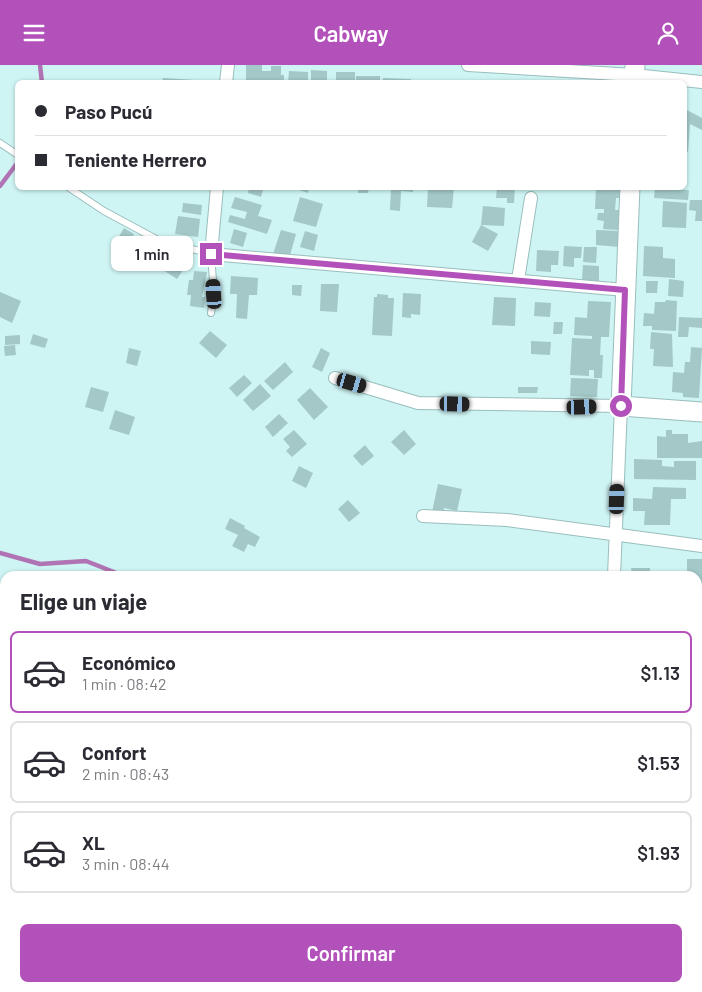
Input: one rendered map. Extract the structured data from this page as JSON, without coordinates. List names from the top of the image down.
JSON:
{
  "page": {
    "header": "Cabway",
    "banner": ["Paso Pucú", "Teniente Herrero"],
    "bubble": "1 min",
    "heading": "Elige un viaje",
    "list": [
      {
        "name": "Económico",
        "note": "1 min · 08:42",
        "value": "$1.13"
      },
      {
        "name": "Confort",
        "note": "2 min · 08:43",
        "value": "$1.53"
      },
      {
        "name": "XL",
        "note": "3 min · 08:44",
        "value": "$1.93"
      }
    ],
    "buttons": "Confirmar"
  }
}
